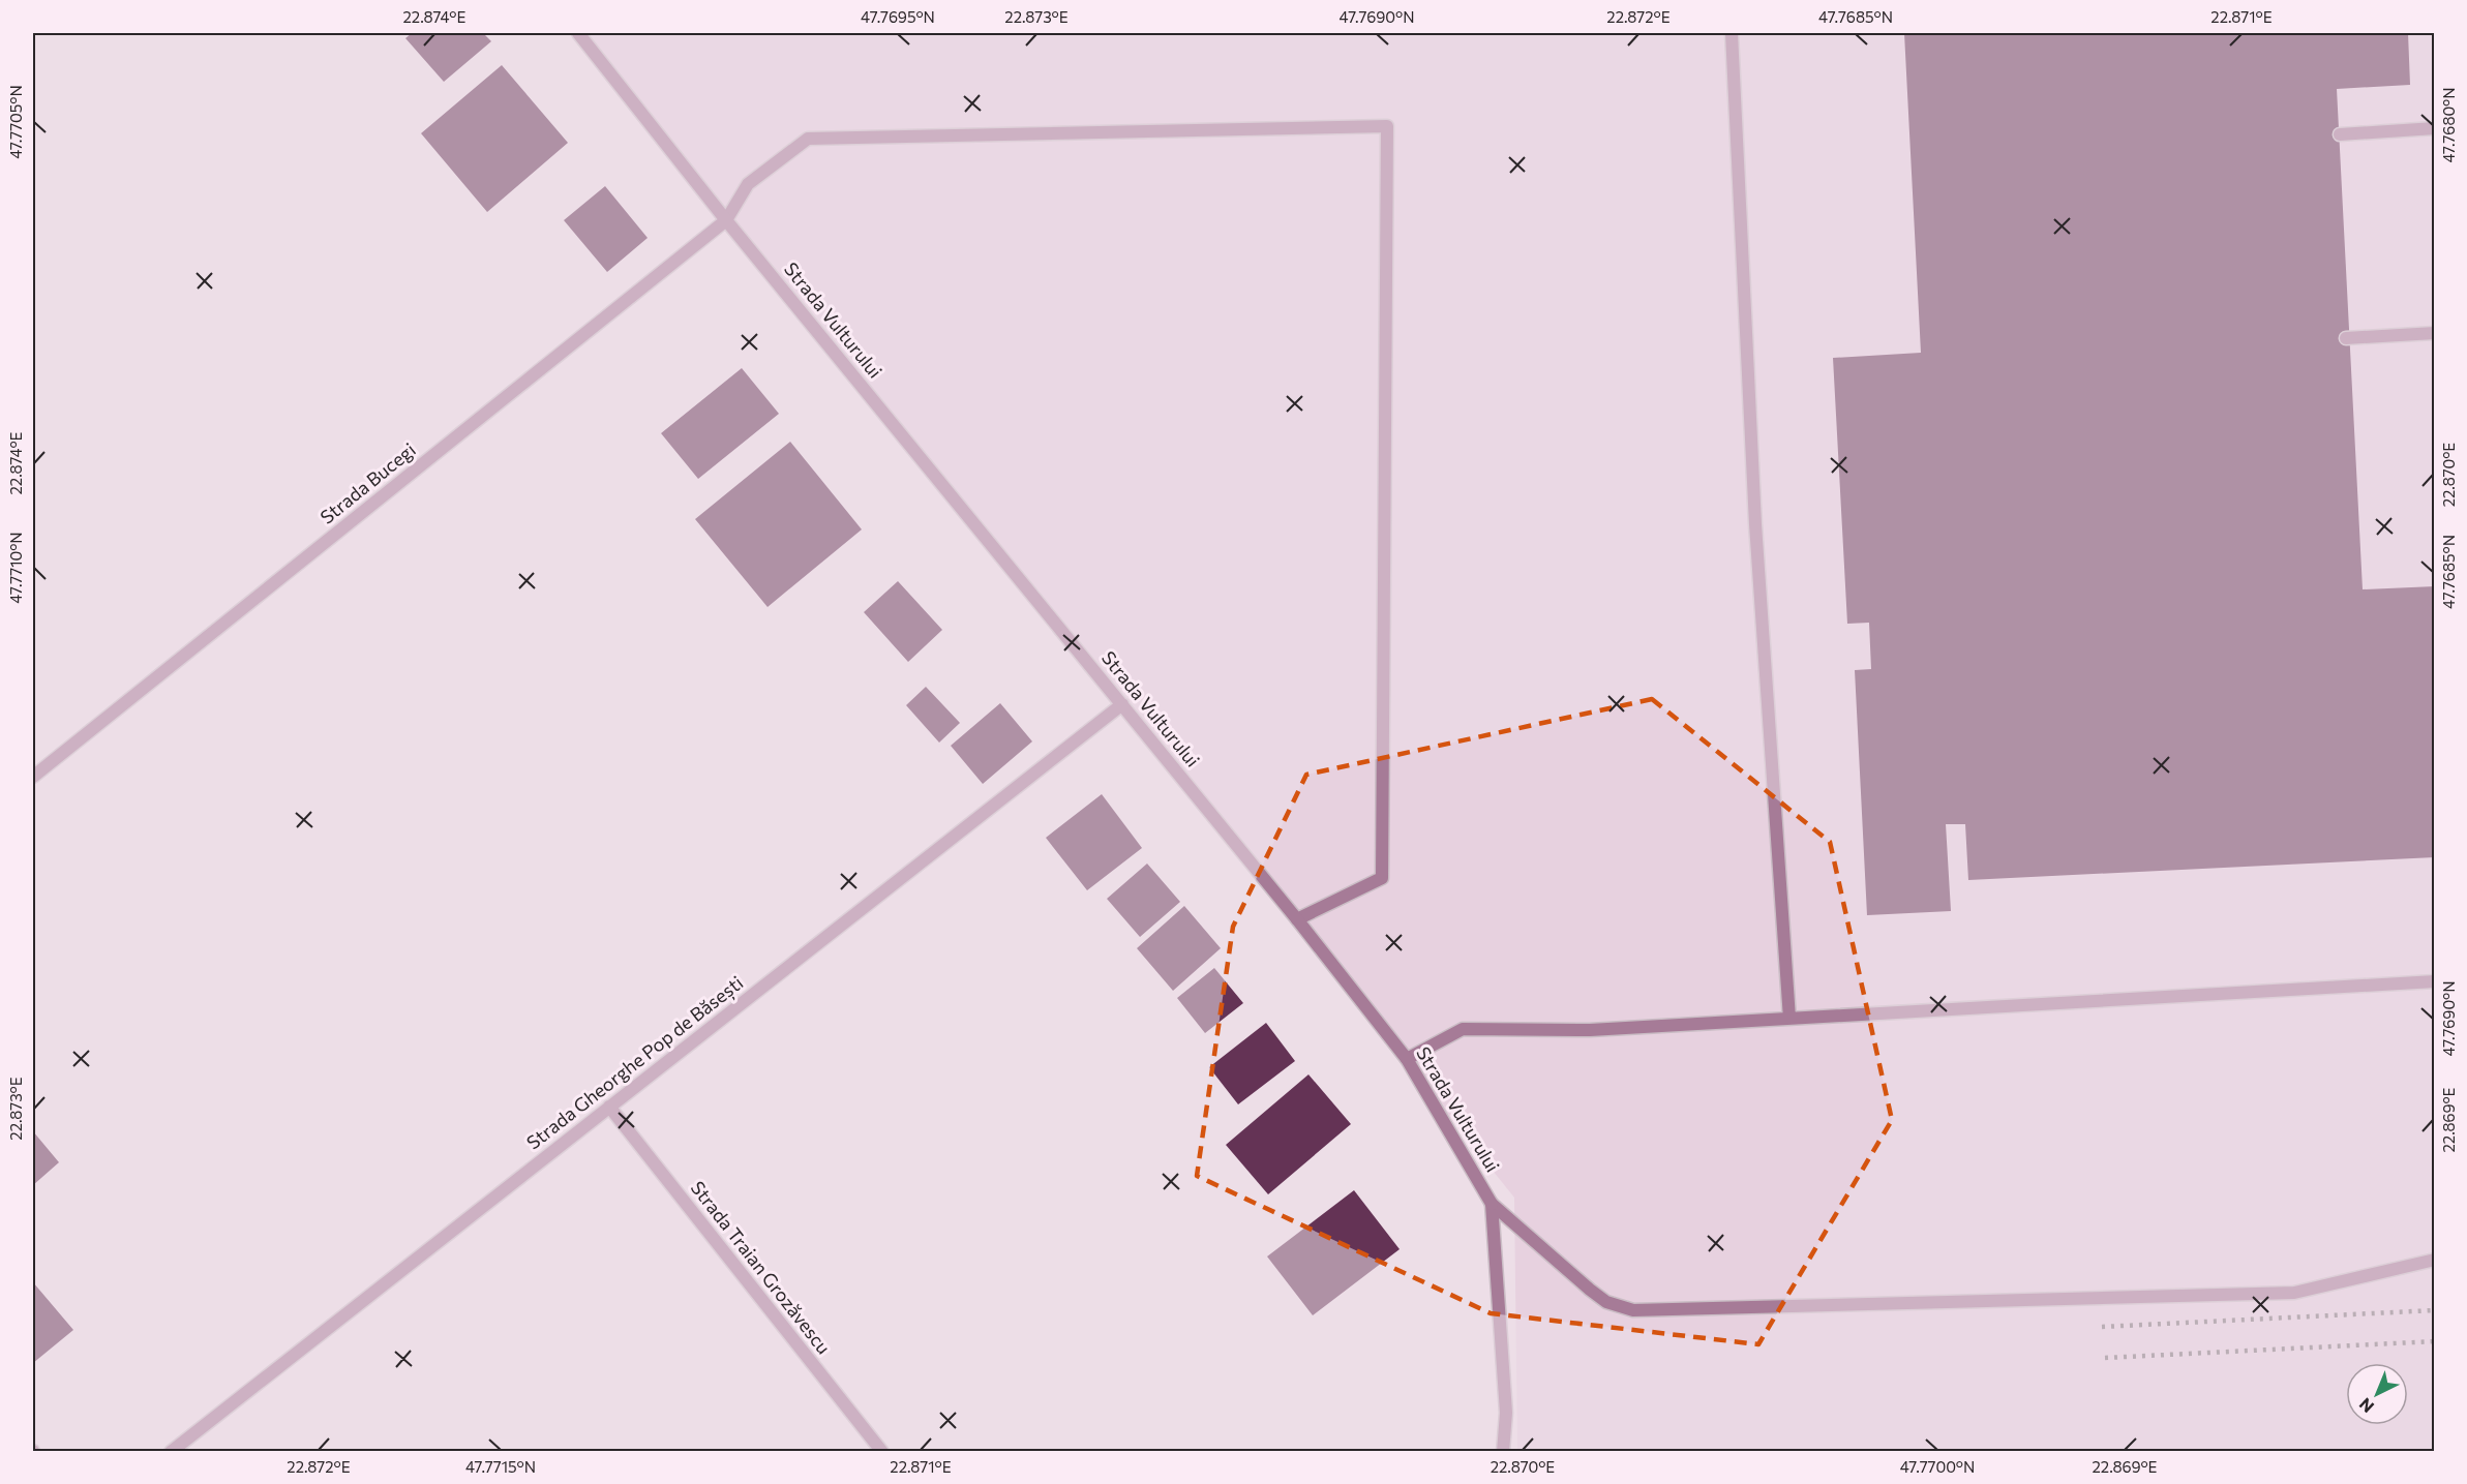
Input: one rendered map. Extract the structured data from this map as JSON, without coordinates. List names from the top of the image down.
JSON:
{
  "streets": {
    "street": [
      "Strada Vulturului",
      "Strada Bucegi",
      "Strada Gheorghe Pop de Băsești",
      "Strada Traian Grozăvescu"
    ]
  },
  "crossings": [
    ["Strada Vulturului", "Strada Bucegi"],
    ["Strada Vulturului", "Strada Gheorghe Pop de Băsești"],
    ["Strada Gheorghe Pop de Băsești", "Strada Traian Grozăvescu"]
  ],
  "north": "bottom left",
  "coordinates": [
    "22.874°E",
    "47.7695°N",
    "22.873°E",
    "47.7690°N",
    "22.872°E",
    "47.7685°N",
    "22.871°E",
    "47.7705°N",
    "47.7680°N",
    "22.870°E",
    "47.7710°N",
    "22.869°E",
    "47.7715°N",
    "47.7700°N"
  ]
}
